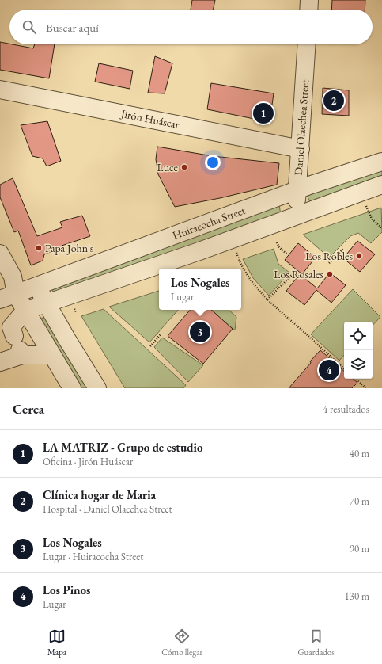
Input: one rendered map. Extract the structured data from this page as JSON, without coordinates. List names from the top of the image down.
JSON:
{
  "streets": {
    "street": ["Jirón Huáscar", "Daniel Olaechea Street", "Huiracocha Street"]
  },
  "crossings": [
    ["Jirón Huáscar", "Daniel Olaechea Street"],
    ["Daniel Olaechea Street", "Huiracocha Street"]
  ],
  "places": [
    "Luce",
    "Papa John's",
    "Los Robles",
    "Los Rosales"
  ],
  "page": {
    "search": "Buscar aquí",
    "pins": [
      "2",
      "1",
      "3",
      "4"
    ],
    "popup": ["Los Nogales", "Lugar"],
    "heading": ["Cerca", "4 resultados"],
    "list": [
      {
        "mark": "1",
        "name": "LA MATRIZ - Grupo de estudio",
        "note": "Oficina · Jirón Huáscar",
        "value": "40 m"
      },
      {
        "mark": "2",
        "name": "Clínica hogar de Maria",
        "note": "Hospital · Daniel Olaechea Street",
        "value": "70 m"
      },
      {
        "mark": "3",
        "name": "Los Nogales",
        "note": "Lugar · Huiracocha Street",
        "value": "90 m"
      },
      {
        "mark": "4",
        "name": "Los Pinos",
        "note": "Lugar",
        "value": "130 m"
      }
    ],
    "nav": ["Mapa", "Cómo llegar", "Guardados"]
  }
}
